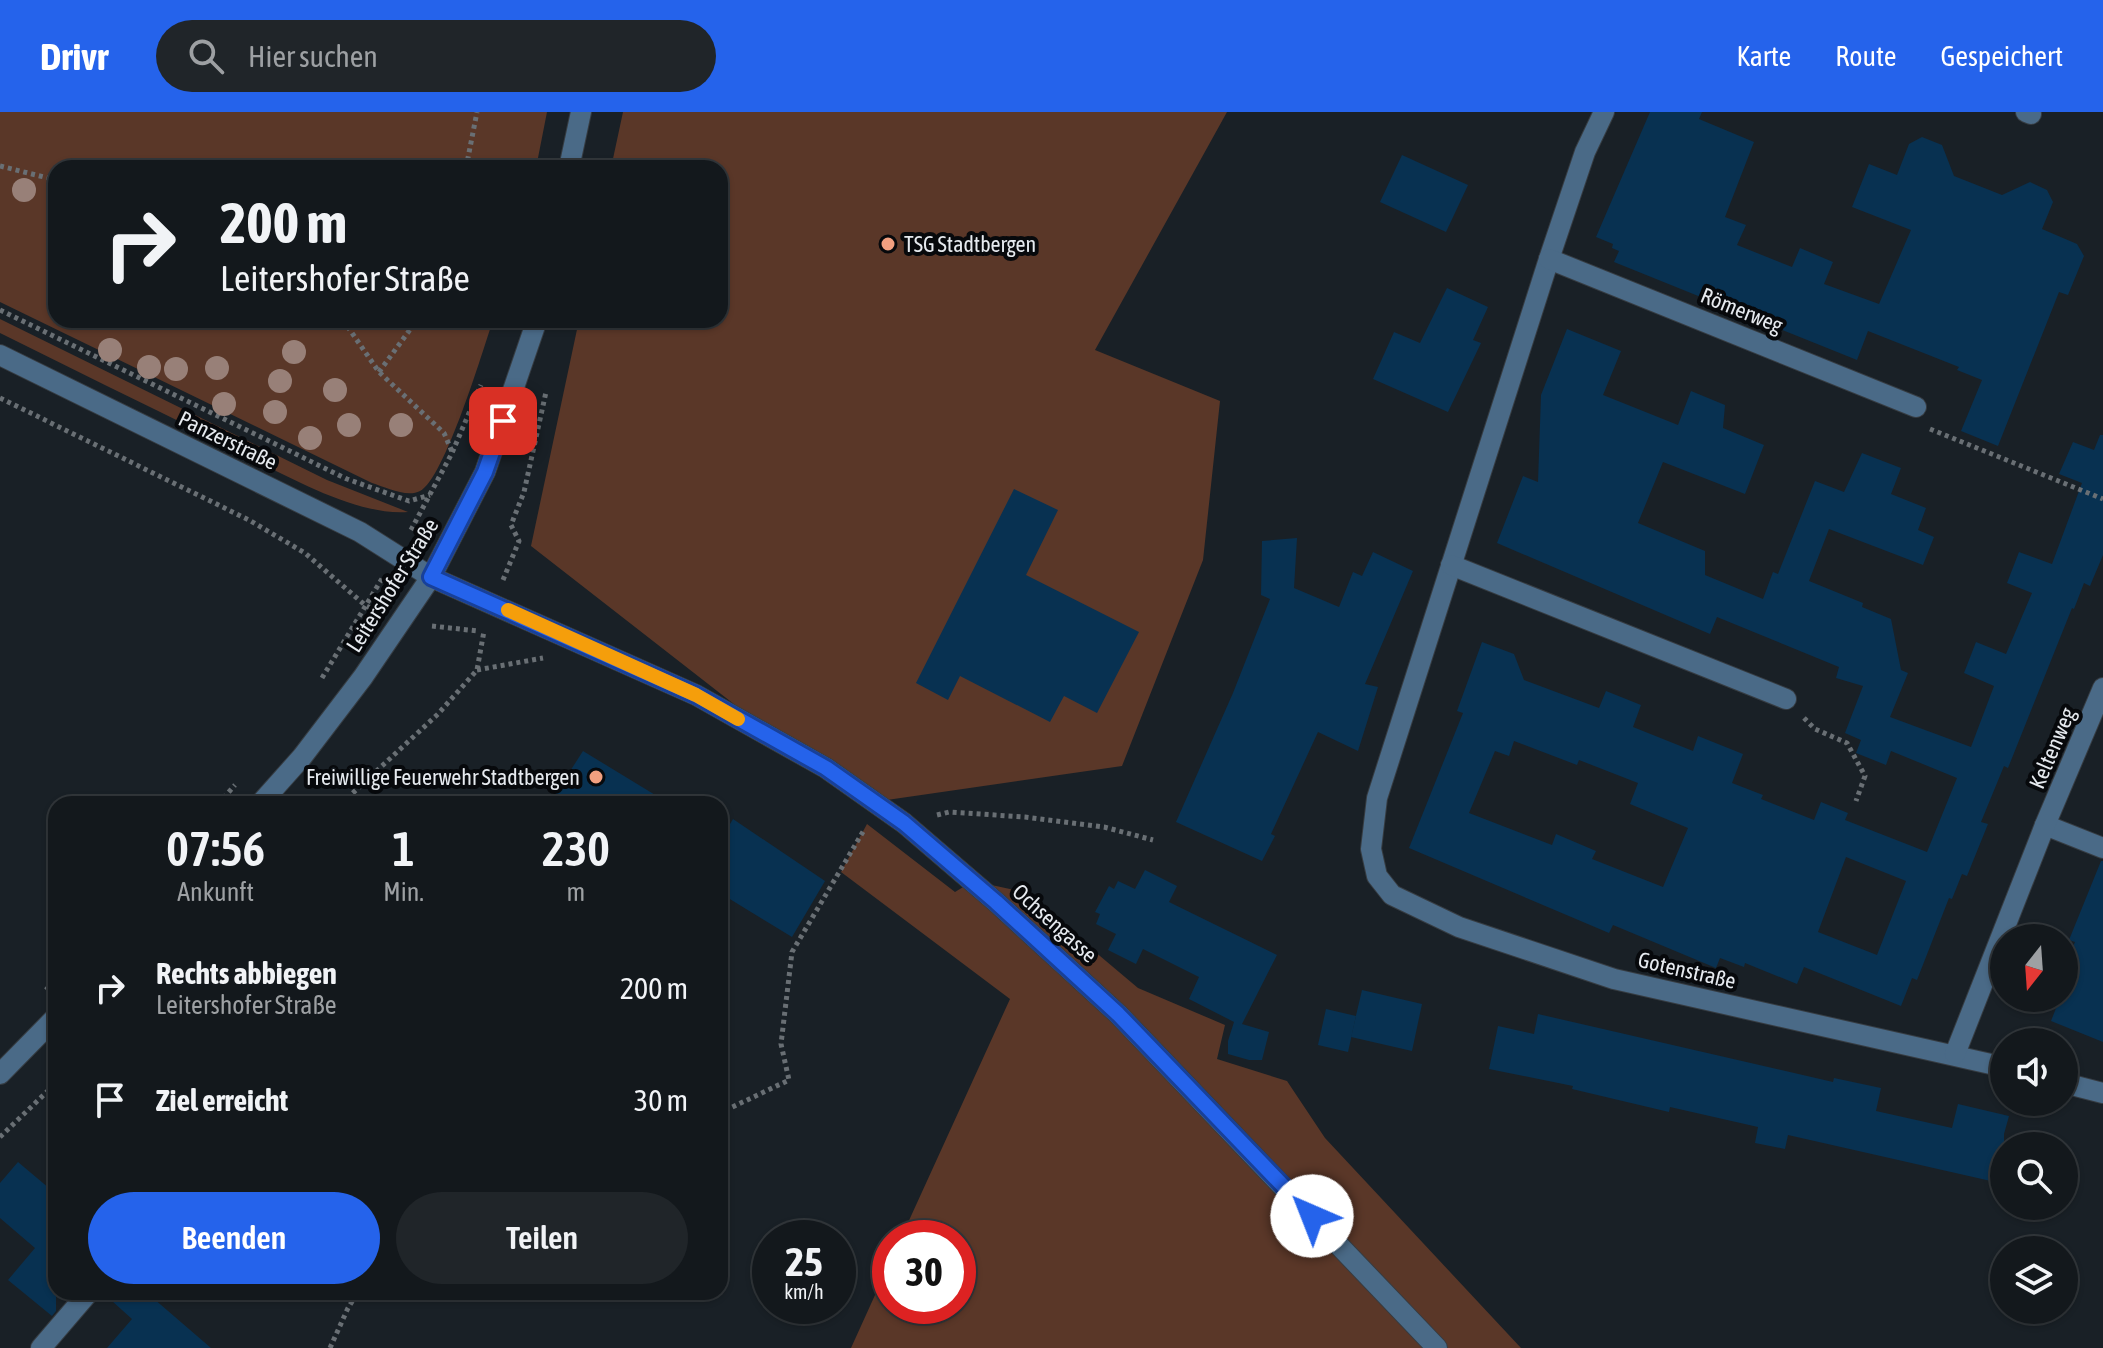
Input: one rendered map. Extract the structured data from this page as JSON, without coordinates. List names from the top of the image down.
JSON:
{
  "streets": {
    "street": [
      "Römerweg",
      "Panzerstraße",
      "Leitershofer Straße",
      "Keltenweg",
      "Ochsengasse",
      "Gotenstraße"
    ]
  },
  "crossings": [
    ["Panzerstraße", "Leitershofer Straße"],
    ["Panzerstraße", "Ochsengasse"],
    ["Leitershofer Straße", "Ochsengasse"],
    ["Keltenweg", "Gotenstraße"]
  ],
  "places": ["TSG Stadtbergen", "Freiwillige Feuerwehr Stadtbergen"],
  "north": "bottom",
  "page": {
    "header": "Drivr",
    "search": "Hier suchen",
    "nav": ["Karte", "Route", "Gespeichert"],
    "turn": ["200 m", "Leitershofer Straße"],
    "eta": [
      "07:56",
      "Ankunft",
      "1",
      "Min.",
      "230",
      "m"
    ],
    "list": [
      {
        "name": "Rechts abbiegen",
        "note": "Leitershofer Straße",
        "value": "200 m"
      },
      {
        "name": "Ziel erreicht",
        "value": "30 m"
      }
    ],
    "buttons": ["Beenden", "Teilen"],
    "speed": "25 km/h",
    "limit": "30"
  }
}
